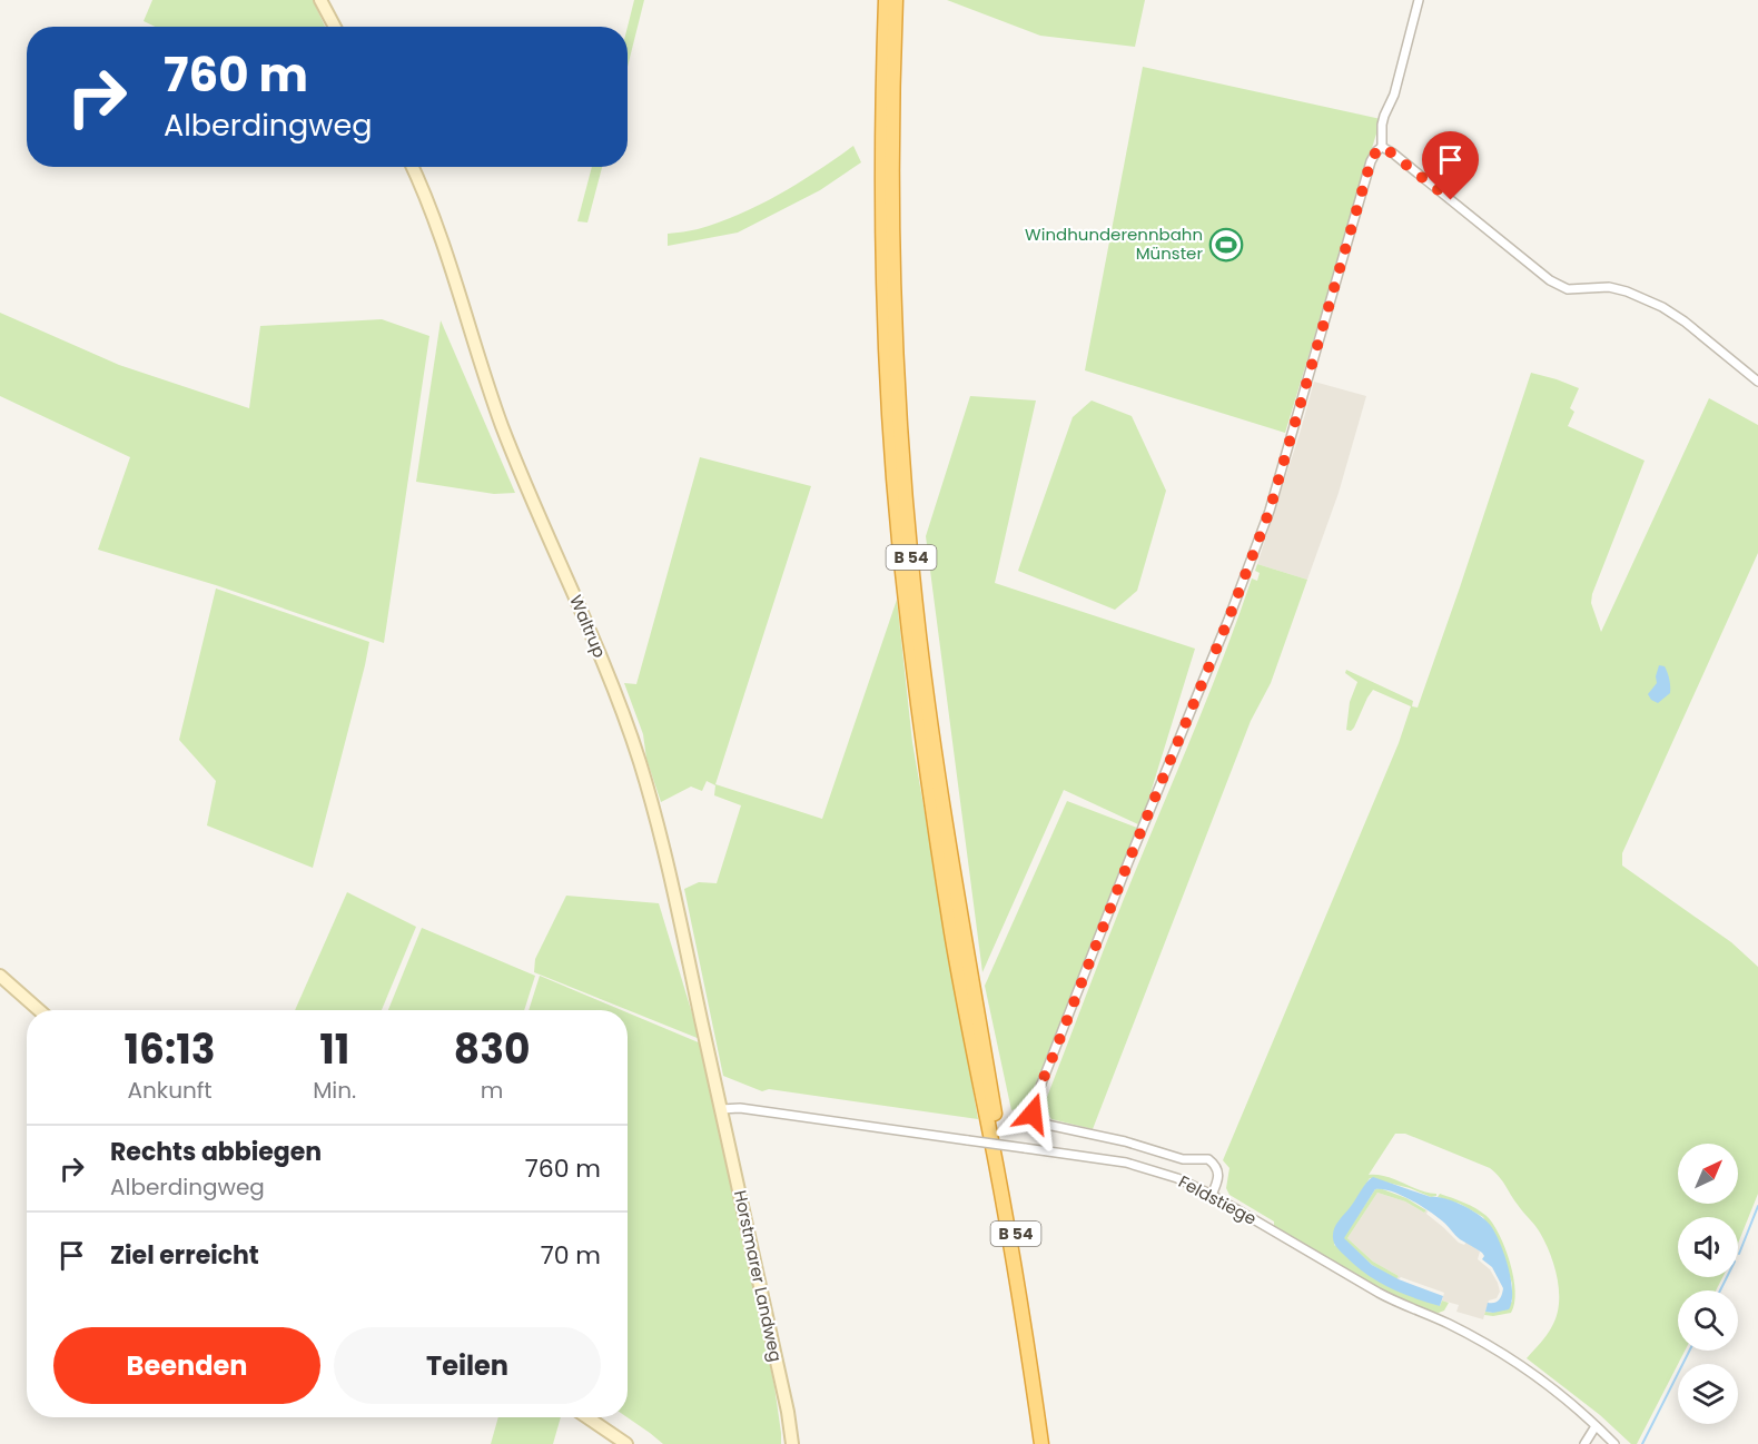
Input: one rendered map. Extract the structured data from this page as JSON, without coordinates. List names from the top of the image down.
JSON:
{
  "streets": {
    "highway": ["B 54"],
    "main road": ["Waltrup", "Horstmarer Landweg"],
    "street": ["Feldstiege"]
  },
  "crossings": [
    ["Waltrup", "Feldstiege"],
    ["Waltrup", "Horstmarer Landweg"],
    ["Feldstiege", "Horstmarer Landweg"]
  ],
  "places": {
    "sports": ["Windhunderennbahn Münster"]
  },
  "north": "top right",
  "page": {
    "turn": ["760 m", "Alberdingweg"],
    "eta": [
      "16:13",
      "Ankunft",
      "11",
      "Min.",
      "830",
      "m"
    ],
    "list": [
      {
        "name": "Rechts abbiegen",
        "note": "Alberdingweg",
        "value": "760 m"
      },
      {
        "name": "Ziel erreicht",
        "value": "70 m"
      }
    ],
    "buttons": ["Beenden", "Teilen"]
  }
}
